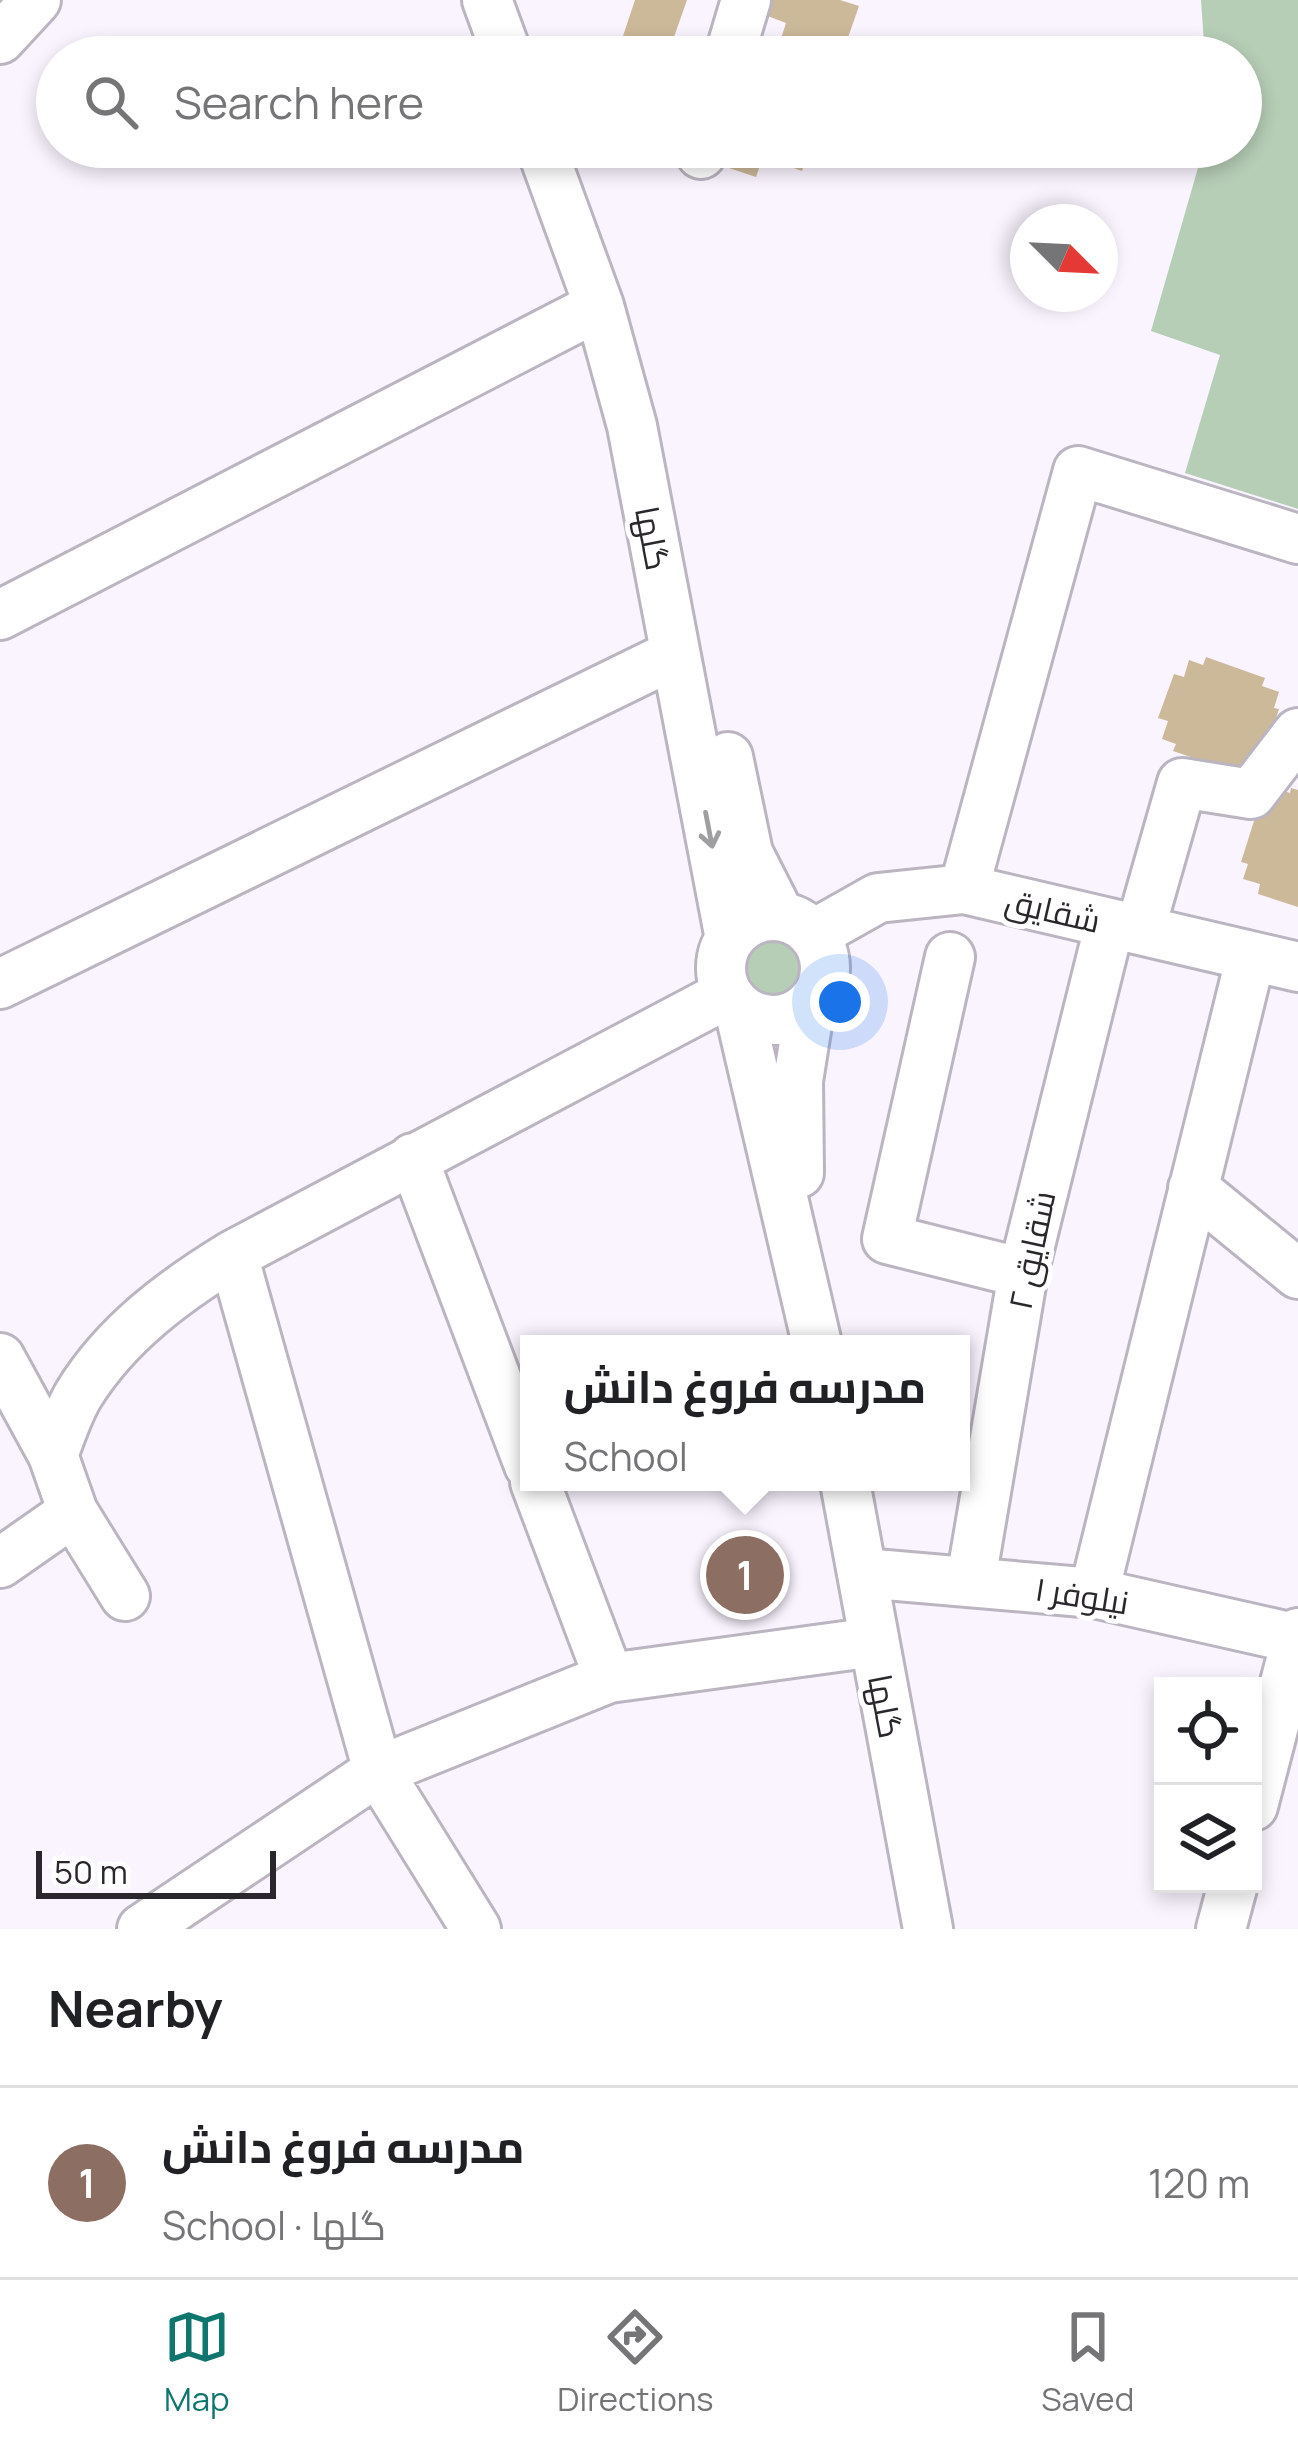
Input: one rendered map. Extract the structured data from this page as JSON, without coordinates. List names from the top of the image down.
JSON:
{
  "streets": {
    "street": [
      "گلها",
      "شقایق",
      "شقایق ۲",
      "نیلوفر ۱"
    ]
  },
  "crossings": [
    ["گلها", "شقایق"],
    ["گلها", "نیلوفر ۱"],
    ["شقایق", "شقایق ۲"],
    ["شقایق ۲", "نیلوفر ۱"]
  ],
  "scale_bar": "50 m",
  "north": "bottom right",
  "page": {
    "search": "Search here",
    "popup": ["مدرسه فروغ دانش", "School"],
    "pins": "1",
    "scale": "50 m",
    "heading": "Nearby",
    "list": [
      {
        "mark": "1",
        "name": "مدرسه فروغ دانش",
        "note": "School · گلها",
        "value": "120 m"
      }
    ],
    "nav": ["Map", "Directions", "Saved"]
  }
}
